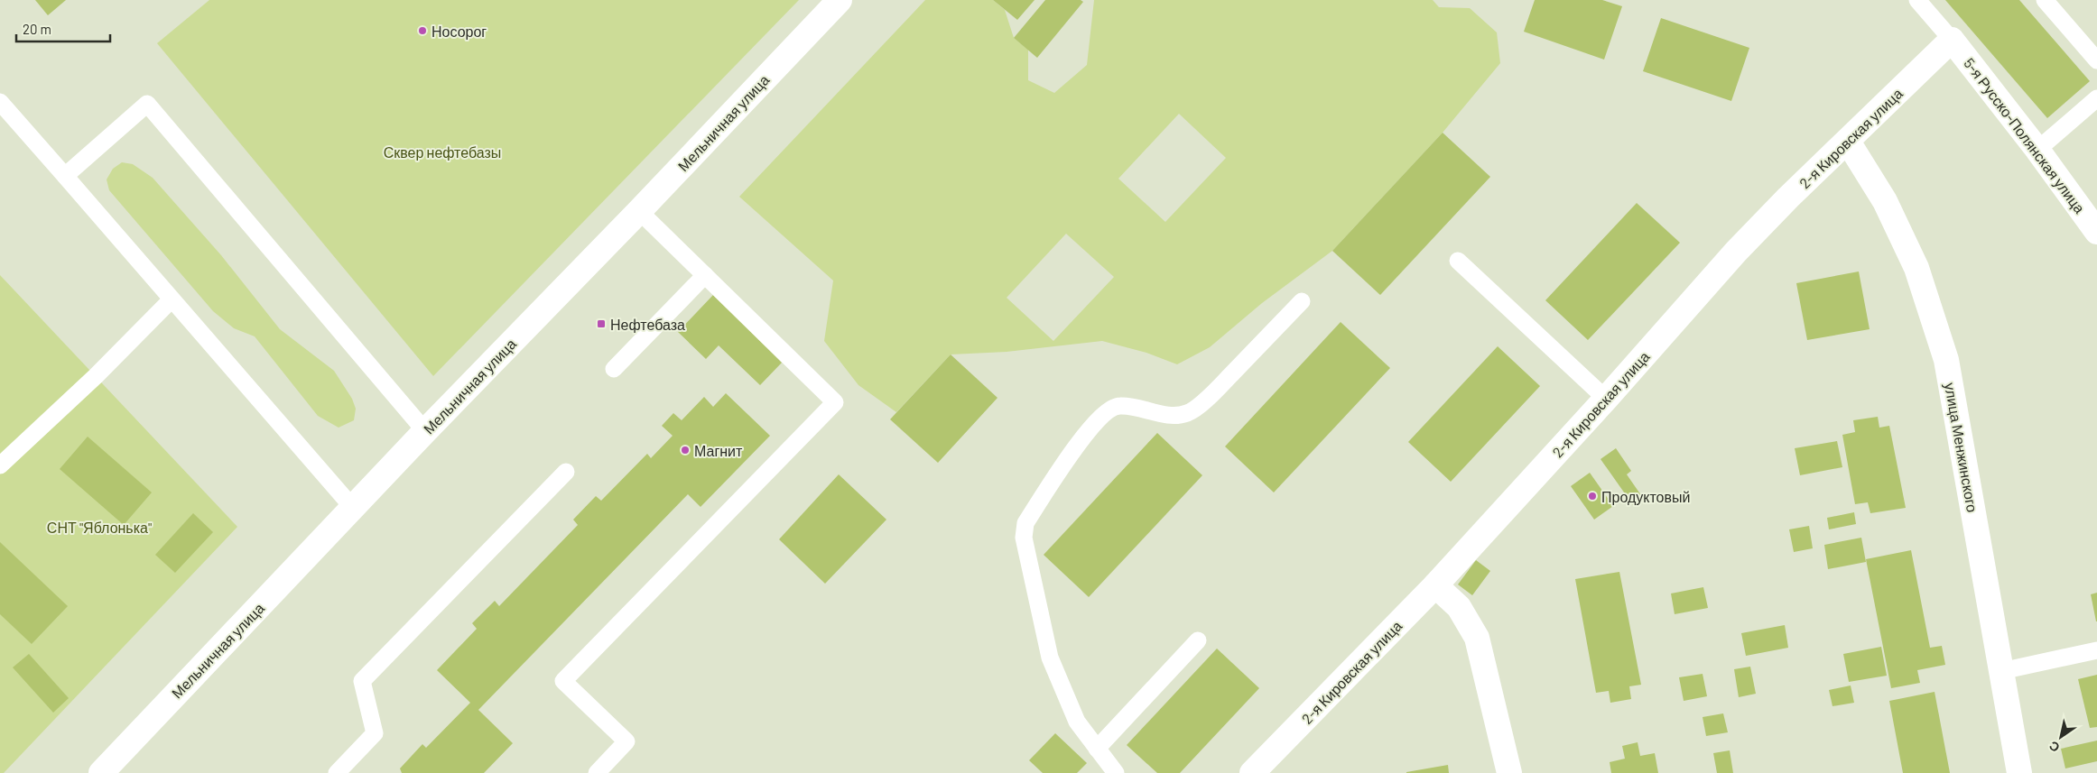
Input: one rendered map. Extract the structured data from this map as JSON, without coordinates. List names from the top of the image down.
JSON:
{
  "streets": {
    "street": [
      "Мельничная улица",
      "5-я Русско-Полянская улица",
      "2-я Кировская улица",
      "улица Менжинского"
    ]
  },
  "crossings": [
    ["5-я Русско-Полянская улица", "2-я Кировская улица"],
    ["2-я Кировская улица", "улица Менжинского"]
  ],
  "parks": ["Сквер нефтебазы", "СНТ \"Яблонька\""],
  "places": {
    "other": ["Носорог", "Магнит", "Продуктовый"],
    "transit": ["Нефтебаза"]
  },
  "scale_bar": "20 m",
  "north": "bottom left"
}
